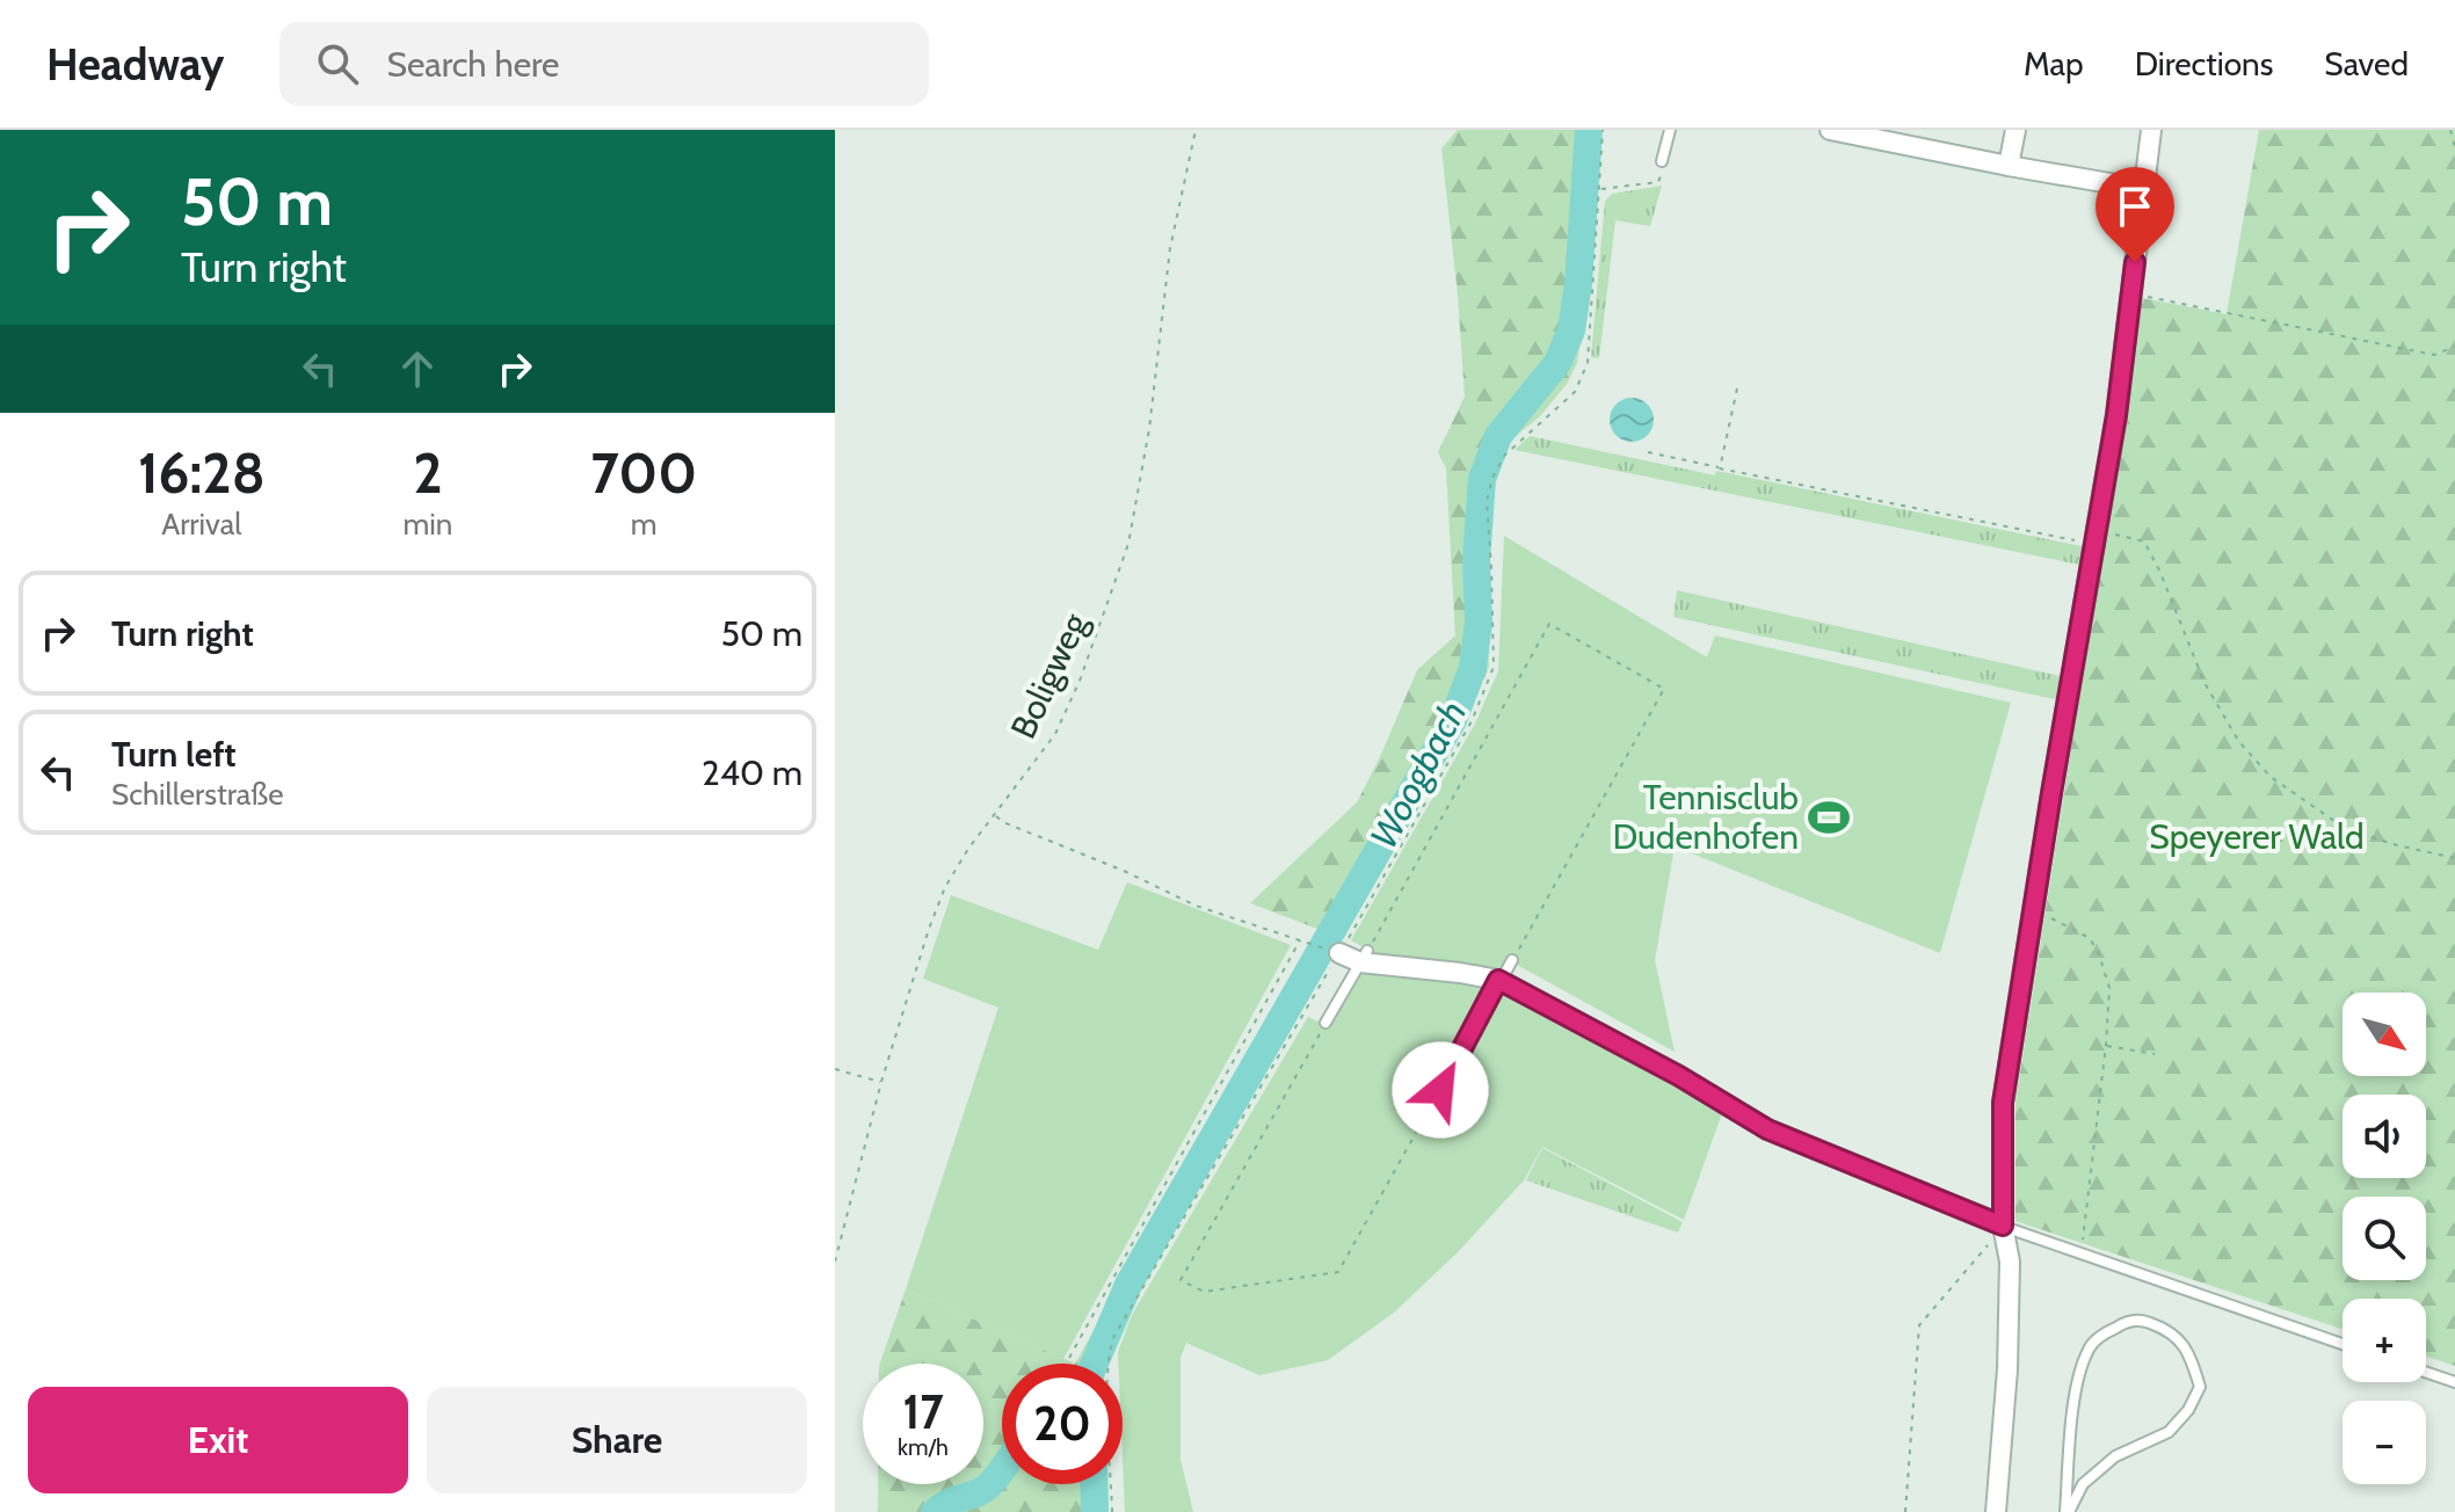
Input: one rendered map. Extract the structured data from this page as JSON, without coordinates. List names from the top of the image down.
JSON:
{
  "streets": {
    "path": ["Boligweg"]
  },
  "water": ["Woogbach"],
  "parks": ["Speyerer Wald"],
  "places": {
    "sports": ["Tennisclub Dudenhofen"]
  },
  "north": "bottom right",
  "page": {
    "header": "Headway",
    "search": "Search here",
    "nav": ["Map", "Directions", "Saved"],
    "turn": ["50 m", "Turn right"],
    "eta": [
      "16:28",
      "Arrival",
      "2",
      "min",
      "700",
      "m"
    ],
    "list": [
      {
        "name": "Turn right",
        "value": "50 m"
      },
      {
        "name": "Turn left",
        "note": "Schillerstraße",
        "value": "240 m"
      }
    ],
    "map_buttons": ["+", "−"],
    "speed": "17 km/h",
    "limit": "20",
    "buttons": ["Exit", "Share"]
  }
}
